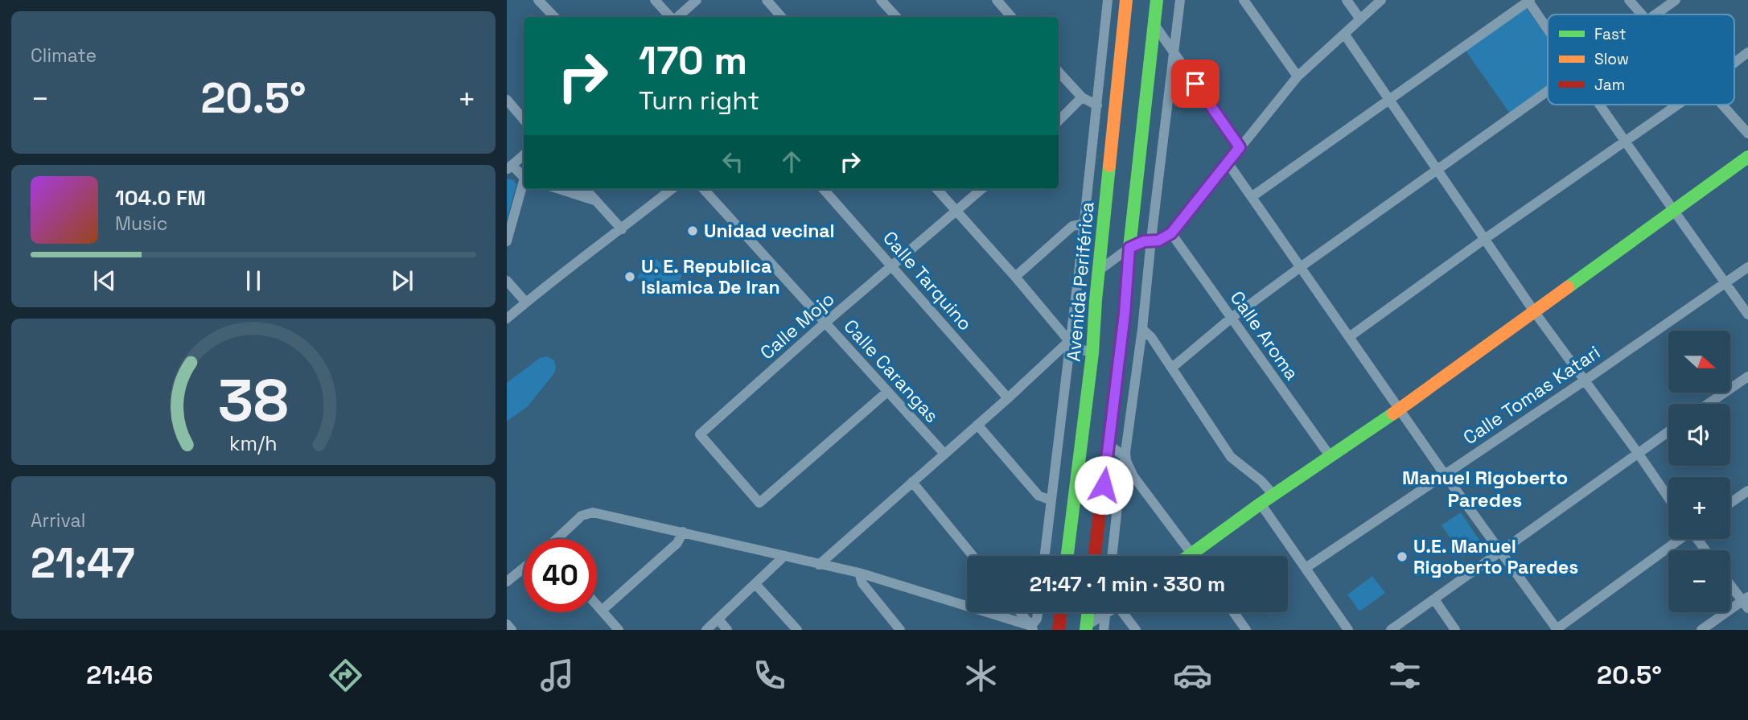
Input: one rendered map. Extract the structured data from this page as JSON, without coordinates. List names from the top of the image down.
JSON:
{
  "streets": {
    "street": [
      "Calle Tarquino",
      "Avenida Periférica",
      "Calle Mojo",
      "Calle Aroma",
      "Calle Carangas",
      "Calle Tomas Katari"
    ]
  },
  "crossings": [
    ["Calle Tarquino", "Calle Mojo"],
    ["Calle Mojo", "Calle Carangas"]
  ],
  "districts": ["Manuel Rigoberto Paredes"],
  "places": ["Unidad vecinal", "U. E. Republica Islamica De Iran", "U.E. Manuel Rigoberto Paredes"],
  "legend": ["Fast", "Slow", "Jam"],
  "north": "right",
  "page": {
    "tile": [
      "Climate",
      ["Arrival", "21:47"]
    ],
    "turn": ["170 m", "Turn right"],
    "heat": ["−", "20.5°", "+"],
    "song": ["104.0 FM", "Music"],
    "map_buttons": ["+", "−"],
    "limit": "40",
    "trip": "21:47 · 1 min · 330 m",
    "tabs": ["21:46", "20.5°"],
    "gauge": ["38", "km/h"]
  }
}
